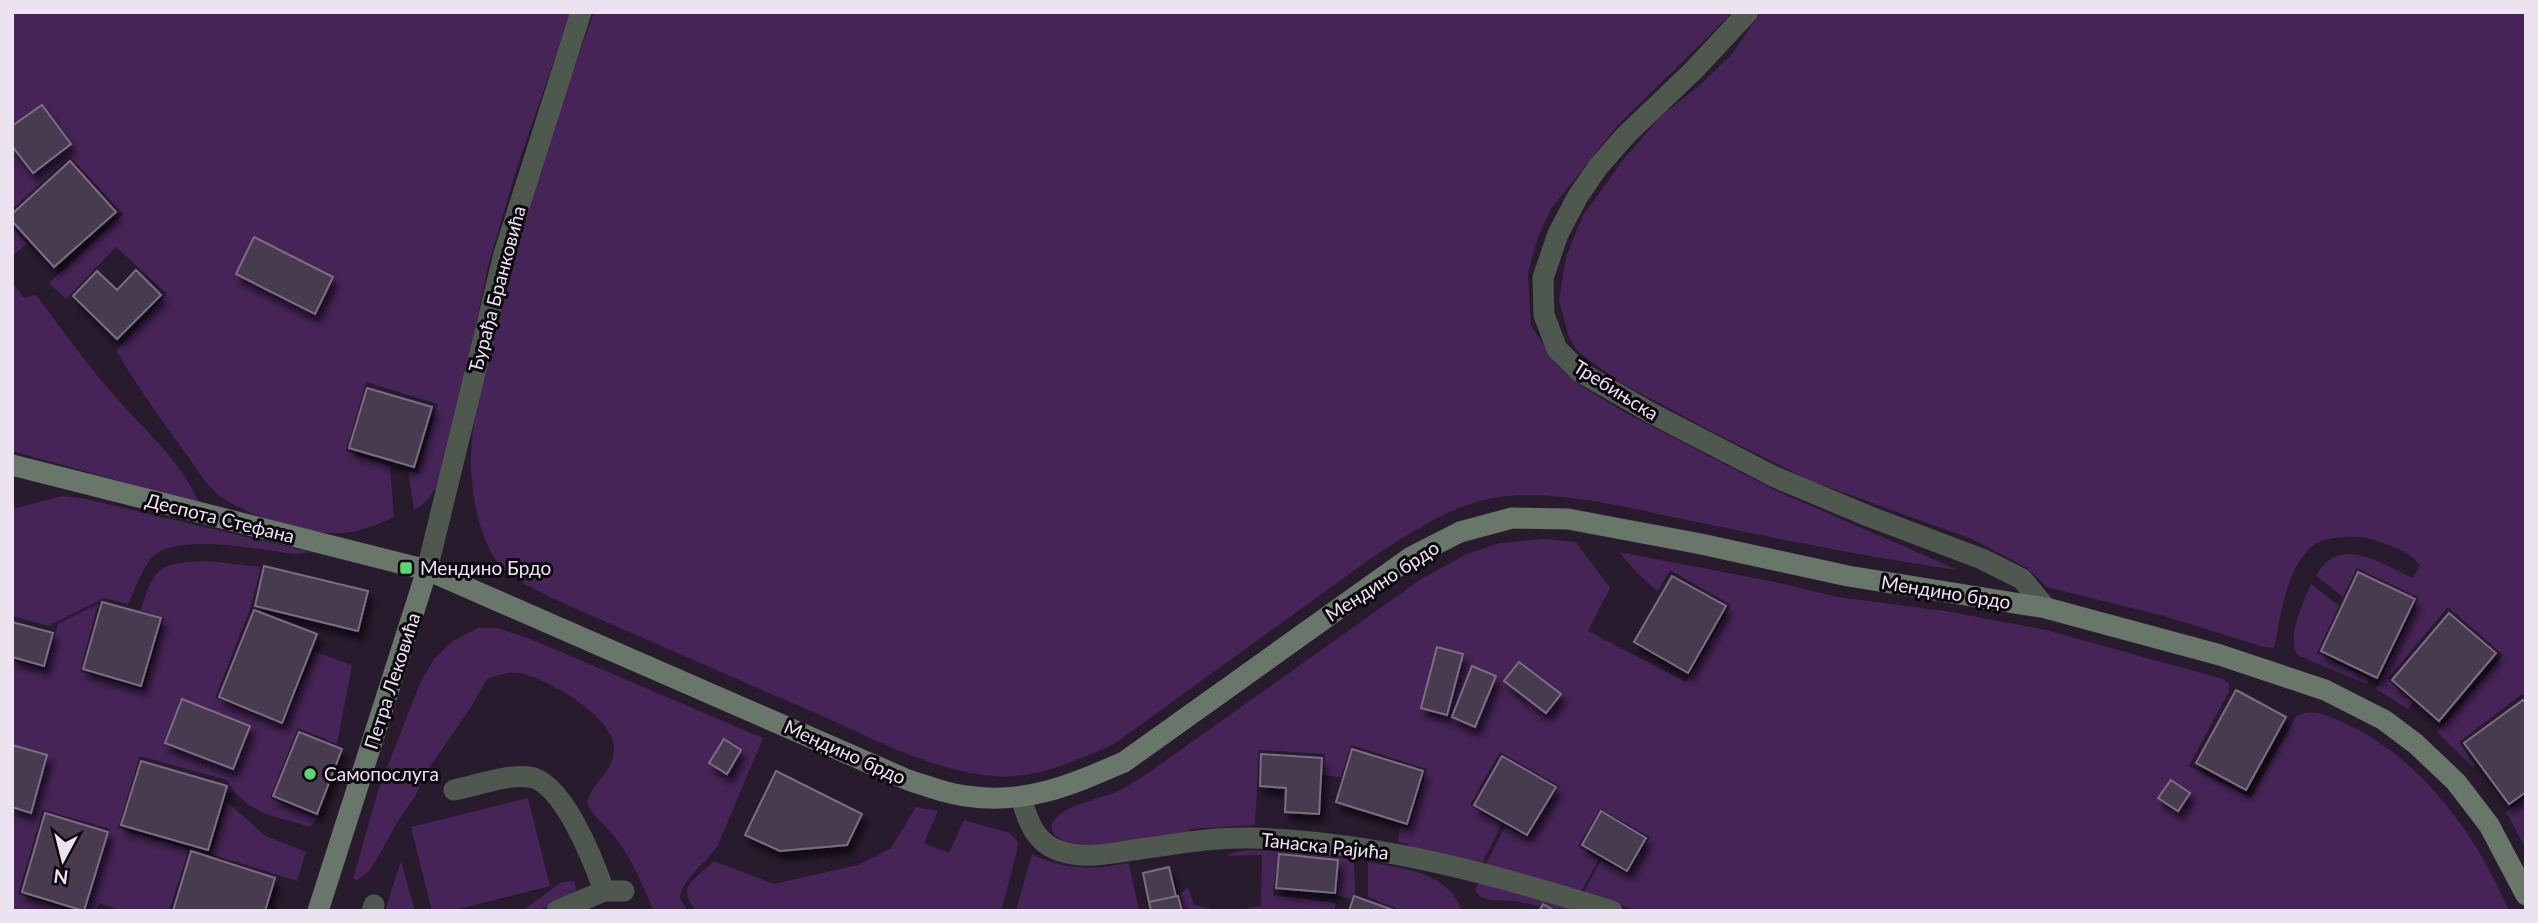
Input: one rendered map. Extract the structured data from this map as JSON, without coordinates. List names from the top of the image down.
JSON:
{
  "streets": {
    "street": [
      "Ђурађа Бранковића",
      "Требињска",
      "Деспота Стефана",
      "Мендино брдо",
      "Петра Лековића",
      "Танаска Рајића"
    ]
  },
  "crossings": [
    ["Ђурађа Бранковића", "Деспота Стефана"],
    ["Ђурађа Бранковића", "Мендино брдо"],
    ["Ђурађа Бранковића", "Петра Лековића"],
    ["Требињска", "Мендино брдо"],
    ["Деспота Стефана", "Мендино брдо"],
    ["Деспота Стефана", "Петра Лековића"],
    ["Мендино брдо", "Петра Лековића"],
    ["Мендино брдо", "Танаска Рајића"]
  ],
  "places": {
    "transit": ["Мендино Брдо"],
    "other": ["Самопослуга"]
  },
  "north": "bottom"
}
